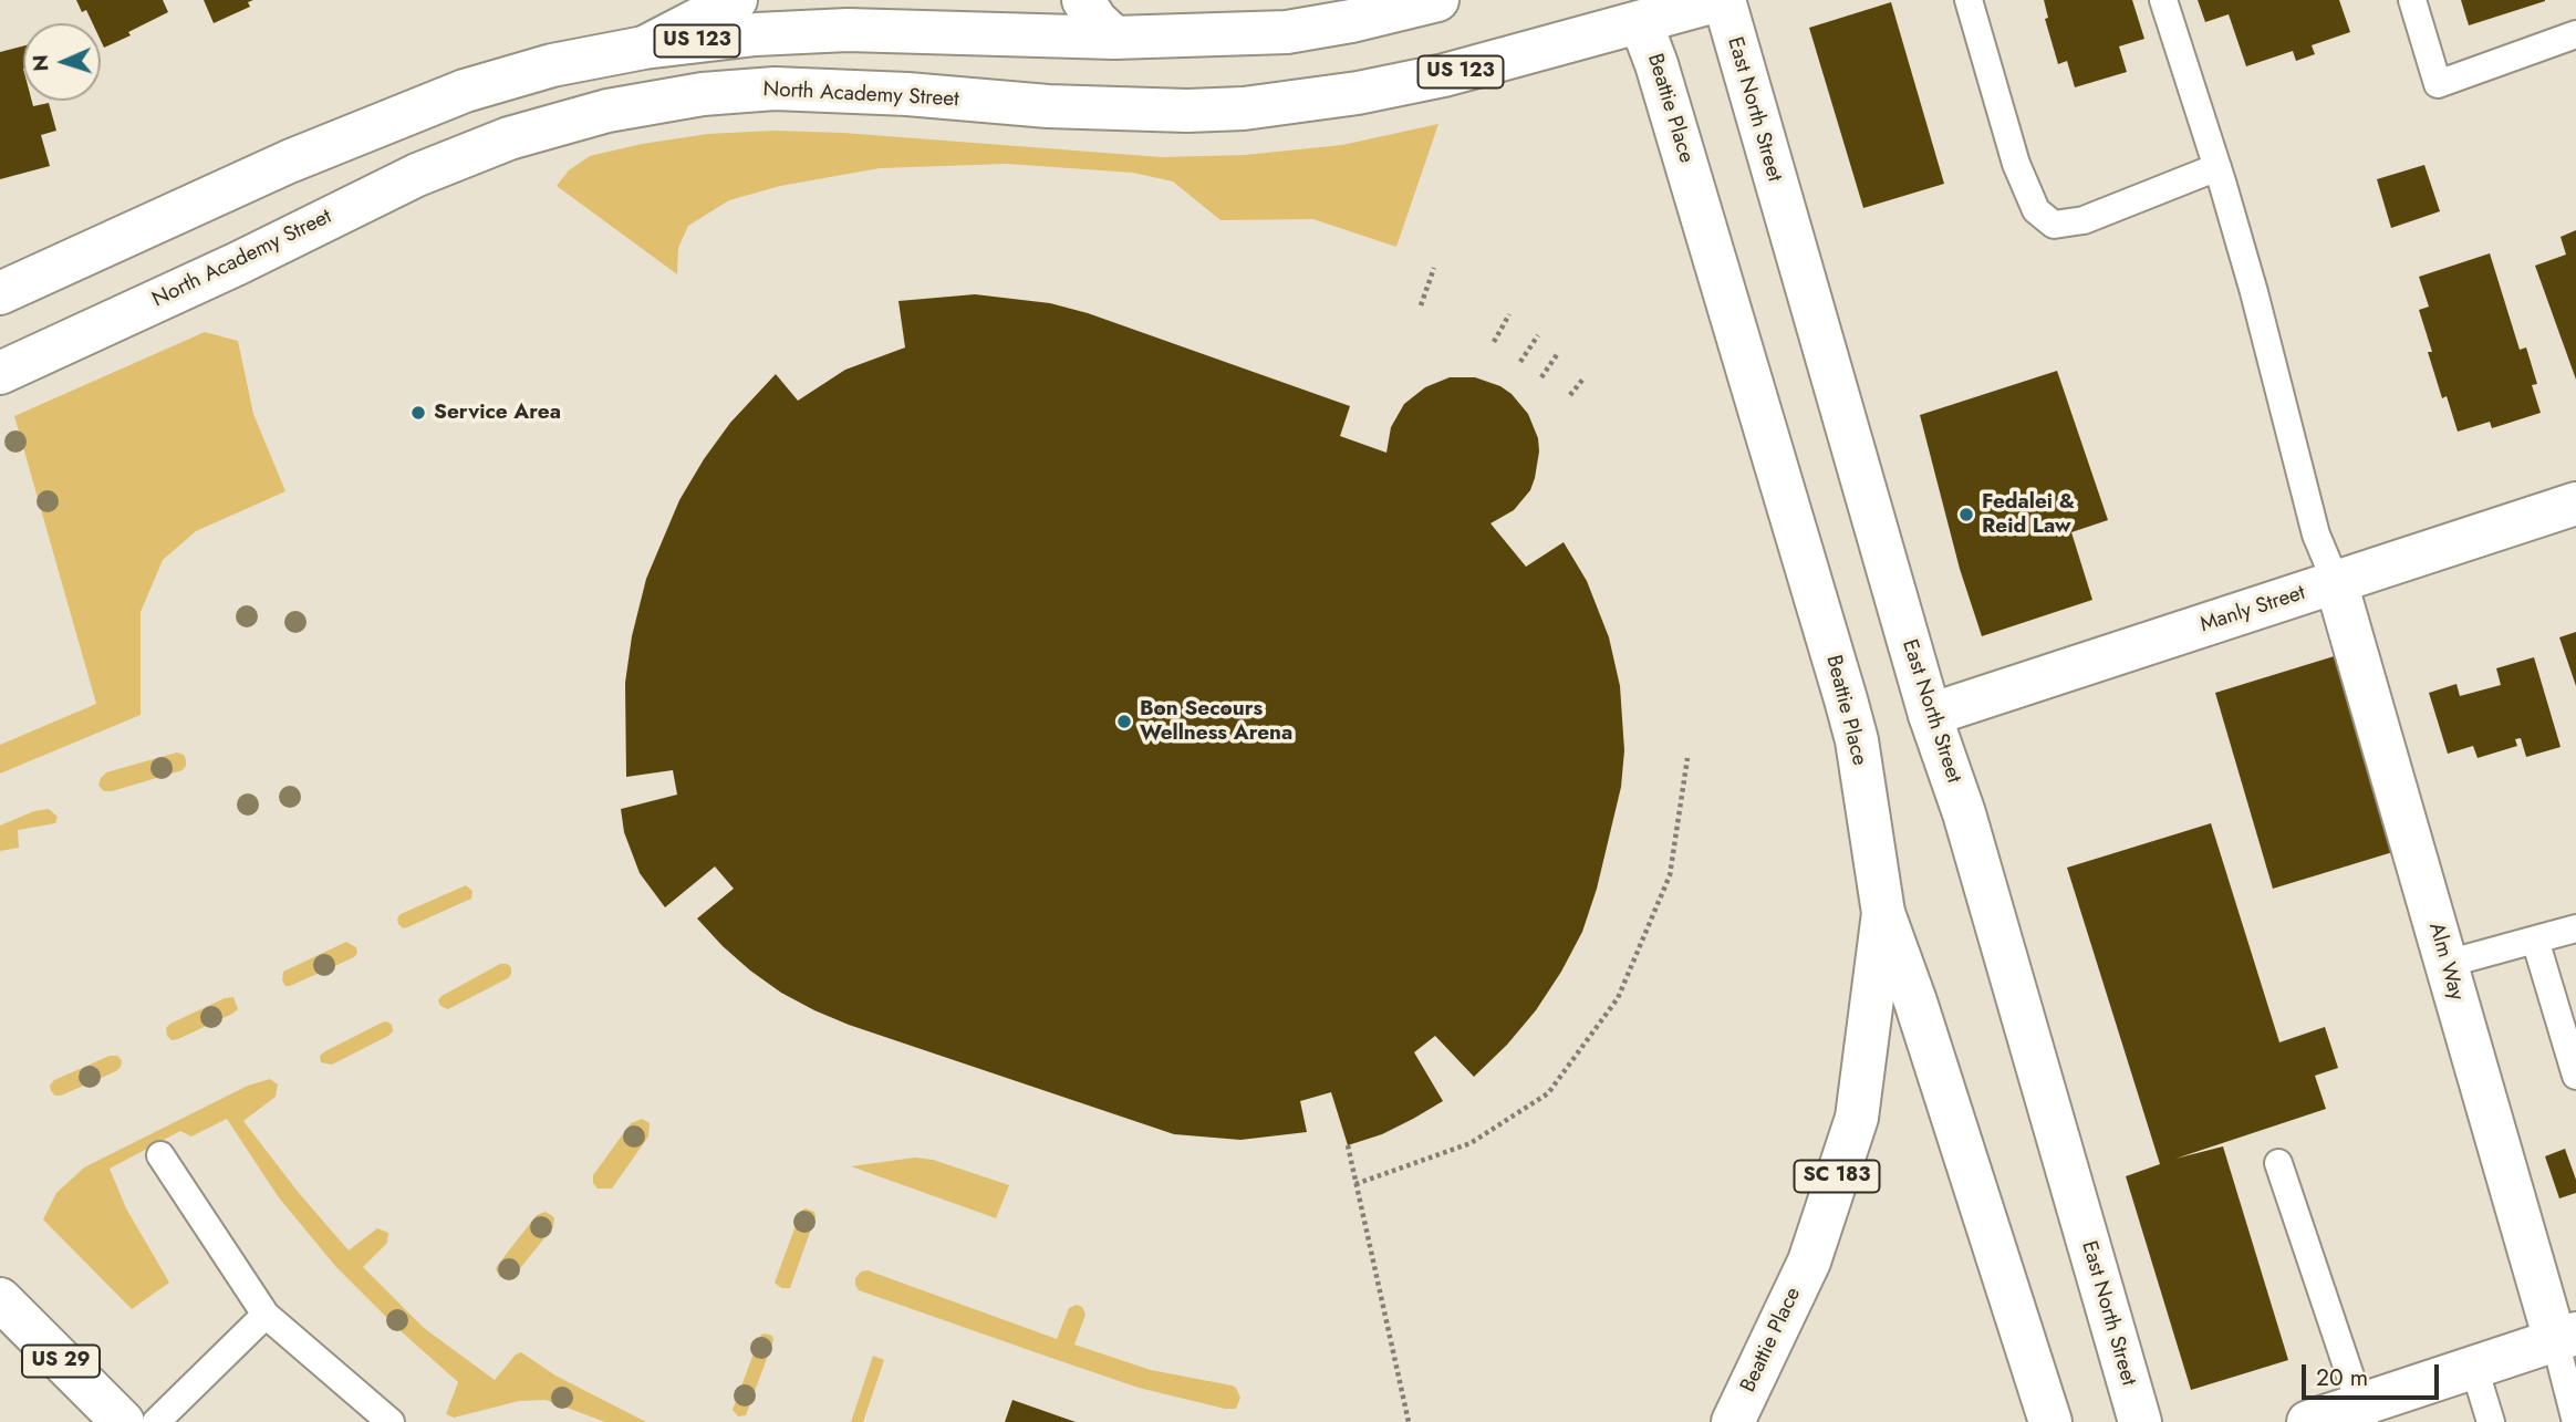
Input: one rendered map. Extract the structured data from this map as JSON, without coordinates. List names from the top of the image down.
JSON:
{
  "streets": {
    "main road": [
      "US 123",
      "North Academy Street",
      "Beattie Place",
      "East North Street",
      "Manly Street",
      "Alm Way",
      "SC 183",
      "US 29"
    ]
  },
  "crossings": [
    ["North Academy Street", "Beattie Place"],
    ["North Academy Street", "East North Street"],
    ["East North Street", "Manly Street"],
    ["Manly Street", "Alm Way"]
  ],
  "places": ["Service Area", "Fedalei & Reid Law", "Bon Secours Wellness Arena"],
  "scale_bar": "20 m",
  "north": "left"
}
